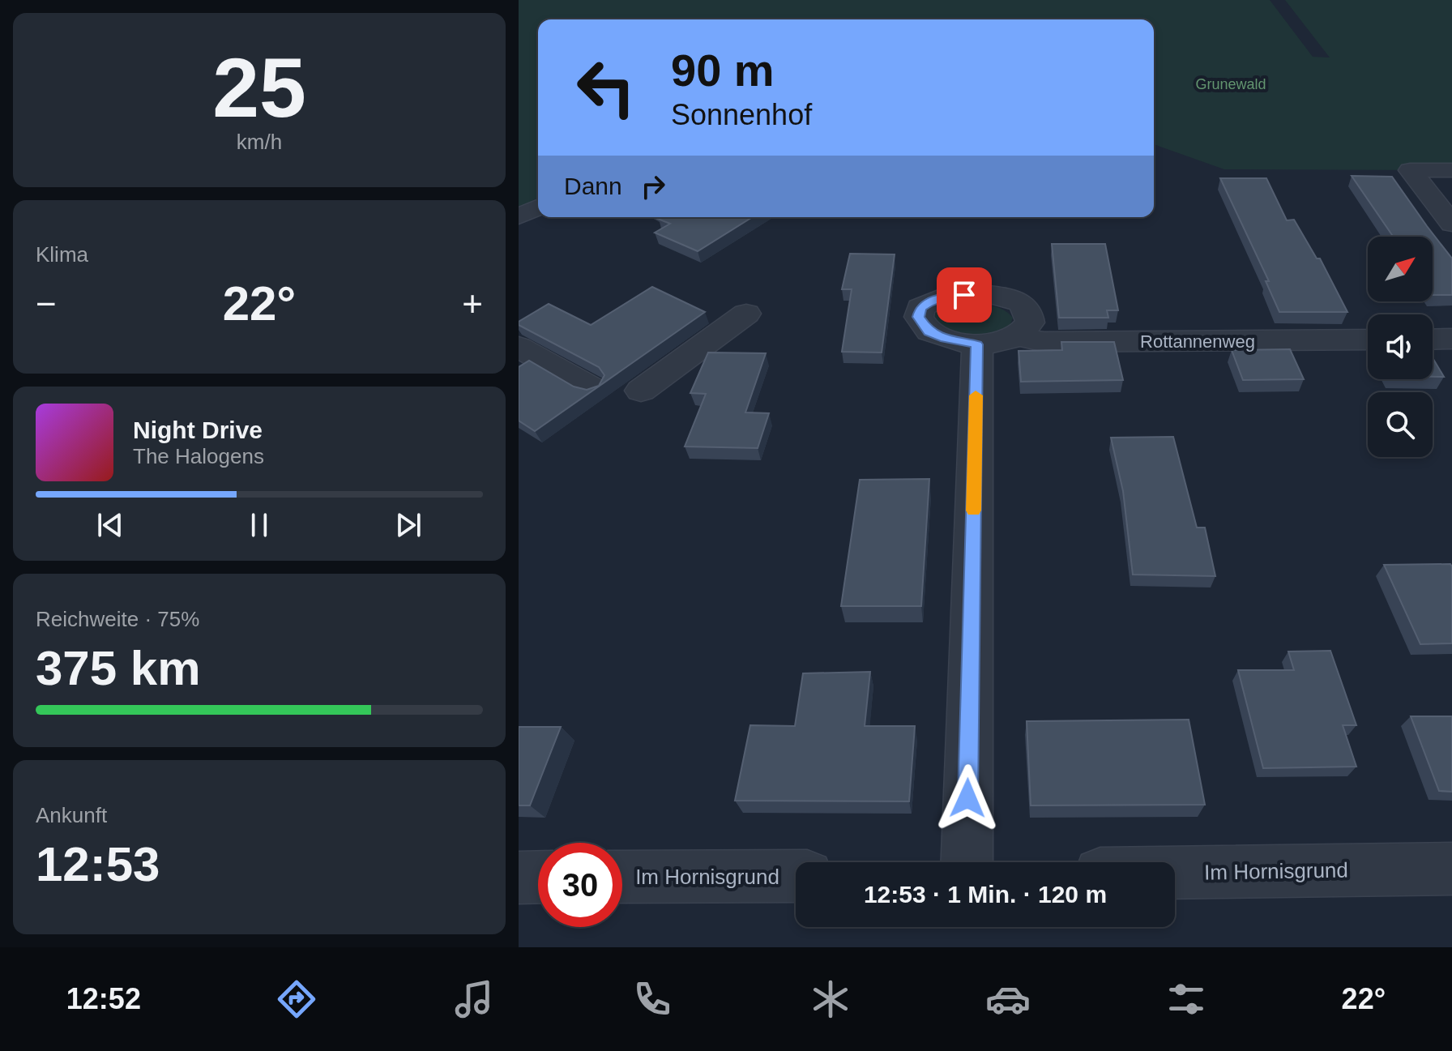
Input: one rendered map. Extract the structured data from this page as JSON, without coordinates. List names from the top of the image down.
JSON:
{
  "streets": {
    "street": ["Rottannenweg", "Im Hornisgrund"]
  },
  "parks": ["Grunewald"],
  "north": "top right",
  "page": {
    "tile": [
      ["25", "km/h"],
      "Klima",
      ["Reichweite · 75%", "375 km"],
      ["Ankunft", "12:53"]
    ],
    "turn": ["90 m", "Sonnenhof"],
    "then": "Dann",
    "heat": ["−", "22°", "+"],
    "song": ["Night Drive", "The Halogens"],
    "limit": "30",
    "trip": "12:53 · 1 Min. · 120 m",
    "tabs": ["12:52", "22°"]
  }
}
